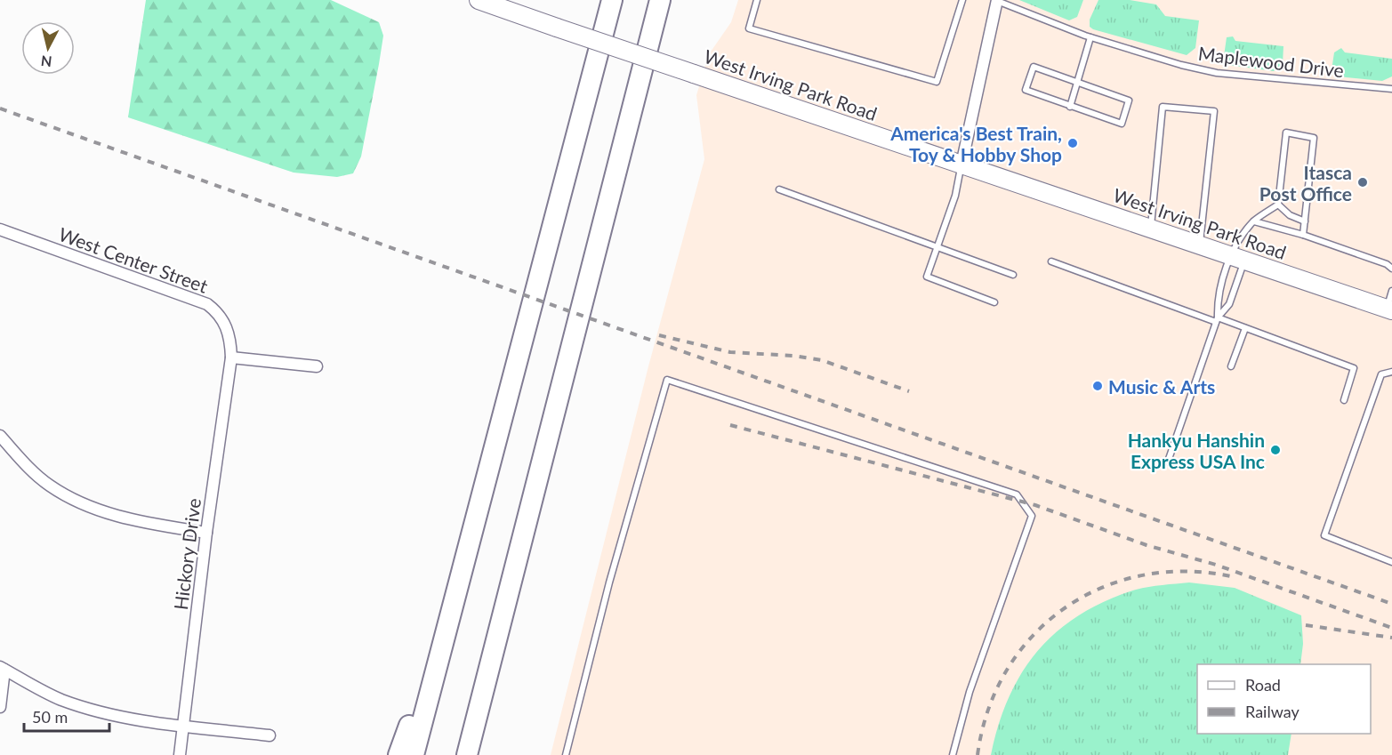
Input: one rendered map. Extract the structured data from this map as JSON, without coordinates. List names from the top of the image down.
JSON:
{
  "streets": {
    "main road": ["West Irving Park Road"],
    "street": ["West Center Street", "Hickory Drive"],
    "lane": ["Maplewood Drive"]
  },
  "crossings": [
    ["West Center Street", "Hickory Drive"]
  ],
  "places": [
    "America's Best Train, Toy & Hobby Shop",
    "Itasca Post Office",
    "Music & Arts",
    "Hankyu Hanshin Express USA Inc"
  ],
  "legend": ["Road", "Railway"],
  "scale_bar": "50 m",
  "north": "bottom"
}
